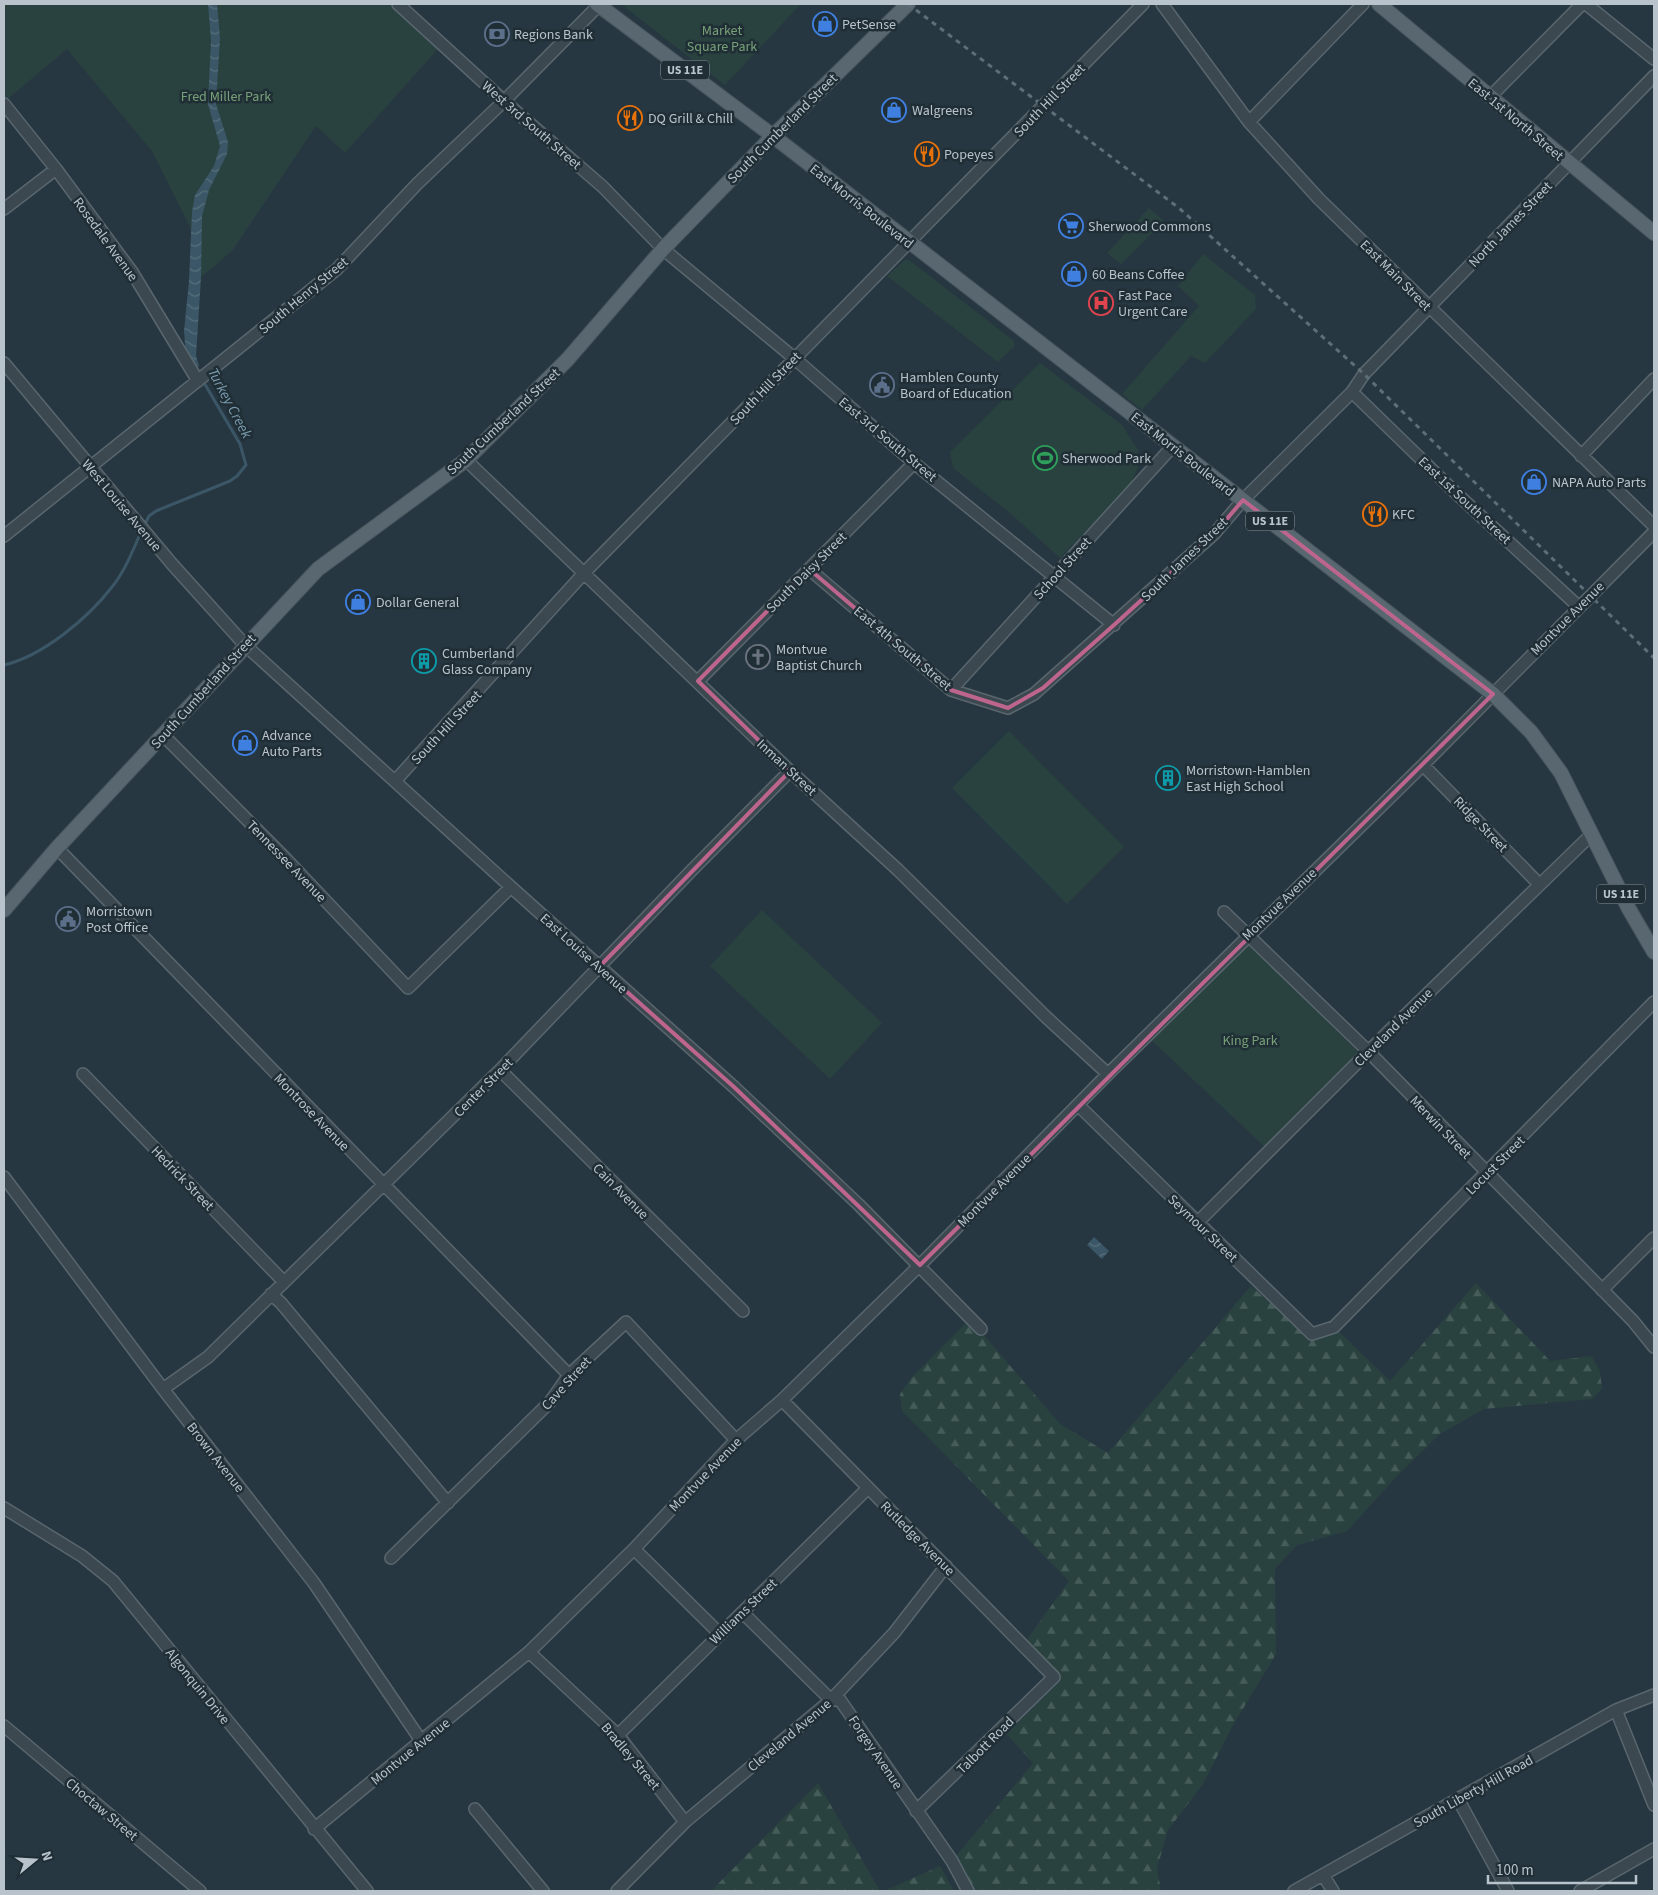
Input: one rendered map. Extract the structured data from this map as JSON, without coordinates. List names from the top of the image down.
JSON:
{
  "streets": {
    "main road": [
      "US 11E",
      "East 1st North Street",
      "South Cumberland Street",
      "East Morris Boulevard"
    ],
    "street": [
      "South Hill Street",
      "West 3rd South Street",
      "North James Street",
      "Rosedale Avenue",
      "East Main Street",
      "South Henry Street",
      "East 3rd South Street",
      "East 1st South Street",
      "West Louise Avenue",
      "South James Street",
      "School Street",
      "South Daisy Street",
      "Montvue Avenue",
      "East 4th South Street",
      "Inman Street",
      "Ridge Street",
      "Tennessee Avenue",
      "East Louise Avenue",
      "Cleveland Avenue",
      "Center Street",
      "Montrose Avenue",
      "Merwin Street",
      "Locust Street",
      "Hedrick Street",
      "Cain Avenue",
      "Seymour Street",
      "Cave Street",
      "Brown Avenue",
      "Rutledge Avenue",
      "Williams Street",
      "Algonquin Drive",
      "Talbott Road",
      "Forgey Avenue",
      "Bradley Street",
      "South Liberty Hill Road",
      "Choctaw Street"
    ]
  },
  "crossings": [
    ["US 11E", "South Cumberland Street"],
    ["US 11E", "East Morris Boulevard"],
    ["US 11E", "South Henry Street"],
    ["South Hill Street", "East Morris Boulevard"],
    ["South Hill Street", "East 3rd South Street"],
    ["South Hill Street", "Inman Street"],
    ["South Hill Street", "East Louise Avenue"],
    ["East 1st North Street", "North James Street"],
    ["West 3rd South Street", "South Cumberland Street"],
    ["West 3rd South Street", "South Henry Street"],
    ["West 3rd South Street", "East 3rd South Street"],
    ["South Cumberland Street", "East Morris Boulevard"],
    ["South Cumberland Street", "East 3rd South Street"],
    ["South Cumberland Street", "West Louise Avenue"],
    ["South Cumberland Street", "Inman Street"],
    ["South Cumberland Street", "Tennessee Avenue"],
    ["South Cumberland Street", "East Louise Avenue"],
    ["South Cumberland Street", "Montrose Avenue"],
    ["East Morris Boulevard", "South James Street"],
    ["East Morris Boulevard", "School Street"],
    ["East Morris Boulevard", "Montvue Avenue"],
    ["East Morris Boulevard", "Cleveland Avenue"],
    ["North James Street", "East Main Street"],
    ["North James Street", "South James Street"],
    ["Rosedale Avenue", "South Henry Street"],
    ["East Main Street", "South James Street"],
    ["South Henry Street", "West Louise Avenue"],
    ["East 3rd South Street", "South James Street"],
    ["East 3rd South Street", "School Street"],
    ["East 3rd South Street", "South Daisy Street"],
    ["East 1st South Street", "South James Street"],
    ["East 1st South Street", "Montvue Avenue"],
    ["West Louise Avenue", "East Louise Avenue"],
    ["South James Street", "East 4th South Street"],
    ["School Street", "East 4th South Street"],
    ["South Daisy Street", "East 4th South Street"],
    ["South Daisy Street", "Inman Street"],
    ["Montvue Avenue", "Inman Street"],
    ["Montvue Avenue", "Ridge Street"],
    ["Montvue Avenue", "East Louise Avenue"],
    ["Montvue Avenue", "Merwin Street"],
    ["Montvue Avenue", "Seymour Street"],
    ["Montvue Avenue", "Cave Street"],
    ["Montvue Avenue", "Brown Avenue"],
    ["Montvue Avenue", "Rutledge Avenue"],
    ["Montvue Avenue", "Algonquin Drive"],
    ["Montvue Avenue", "Bradley Street"],
    ["Inman Street", "Center Street"],
    ["Ridge Street", "Cleveland Avenue"],
    ["Tennessee Avenue", "East Louise Avenue"],
    ["East Louise Avenue", "Center Street"],
    ["Cleveland Avenue", "Merwin Street"],
    ["Cleveland Avenue", "Seymour Street"],
    ["Cleveland Avenue", "Rutledge Avenue"],
    ["Cleveland Avenue", "Forgey Avenue"],
    ["Cleveland Avenue", "Bradley Street"],
    ["Center Street", "Montrose Avenue"],
    ["Center Street", "Hedrick Street"],
    ["Center Street", "Cain Avenue"],
    ["Center Street", "Brown Avenue"],
    ["Montrose Avenue", "Cave Street"],
    ["Merwin Street", "Locust Street"],
    ["Locust Street", "Seymour Street"],
    ["Rutledge Avenue", "Williams Street"],
    ["Rutledge Avenue", "Talbott Road"],
    ["Williams Street", "Forgey Avenue"],
    ["Williams Street", "Bradley Street"],
    ["Talbott Road", "Forgey Avenue"]
  ],
  "water": ["Turkey Creek"],
  "parks": ["Market Square Park", "Fred Miller Park", "King Park"],
  "places": {
    "shop": [
      "PetSense",
      "Walgreens",
      "60 Beans Coffee",
      "NAPA Auto Parts",
      "Dollar General",
      "Advance Auto Parts"
    ],
    "bank": ["Regions Bank"],
    "restaurant": ["DQ Grill & Chill", "Popeyes", "KFC"],
    "supermarket": ["Sherwood Commons"],
    "hospital": ["Fast Pace Urgent Care"],
    "public building": ["Hamblen County Board of Education", "Morristown Post Office"],
    "sports": ["Sherwood Park"],
    "church": ["Montvue Baptist Church"],
    "building": ["Cumberland Glass Company", "Morristown-Hamblen East High School"]
  },
  "scale_bar": "100 m",
  "north": "right"
}
